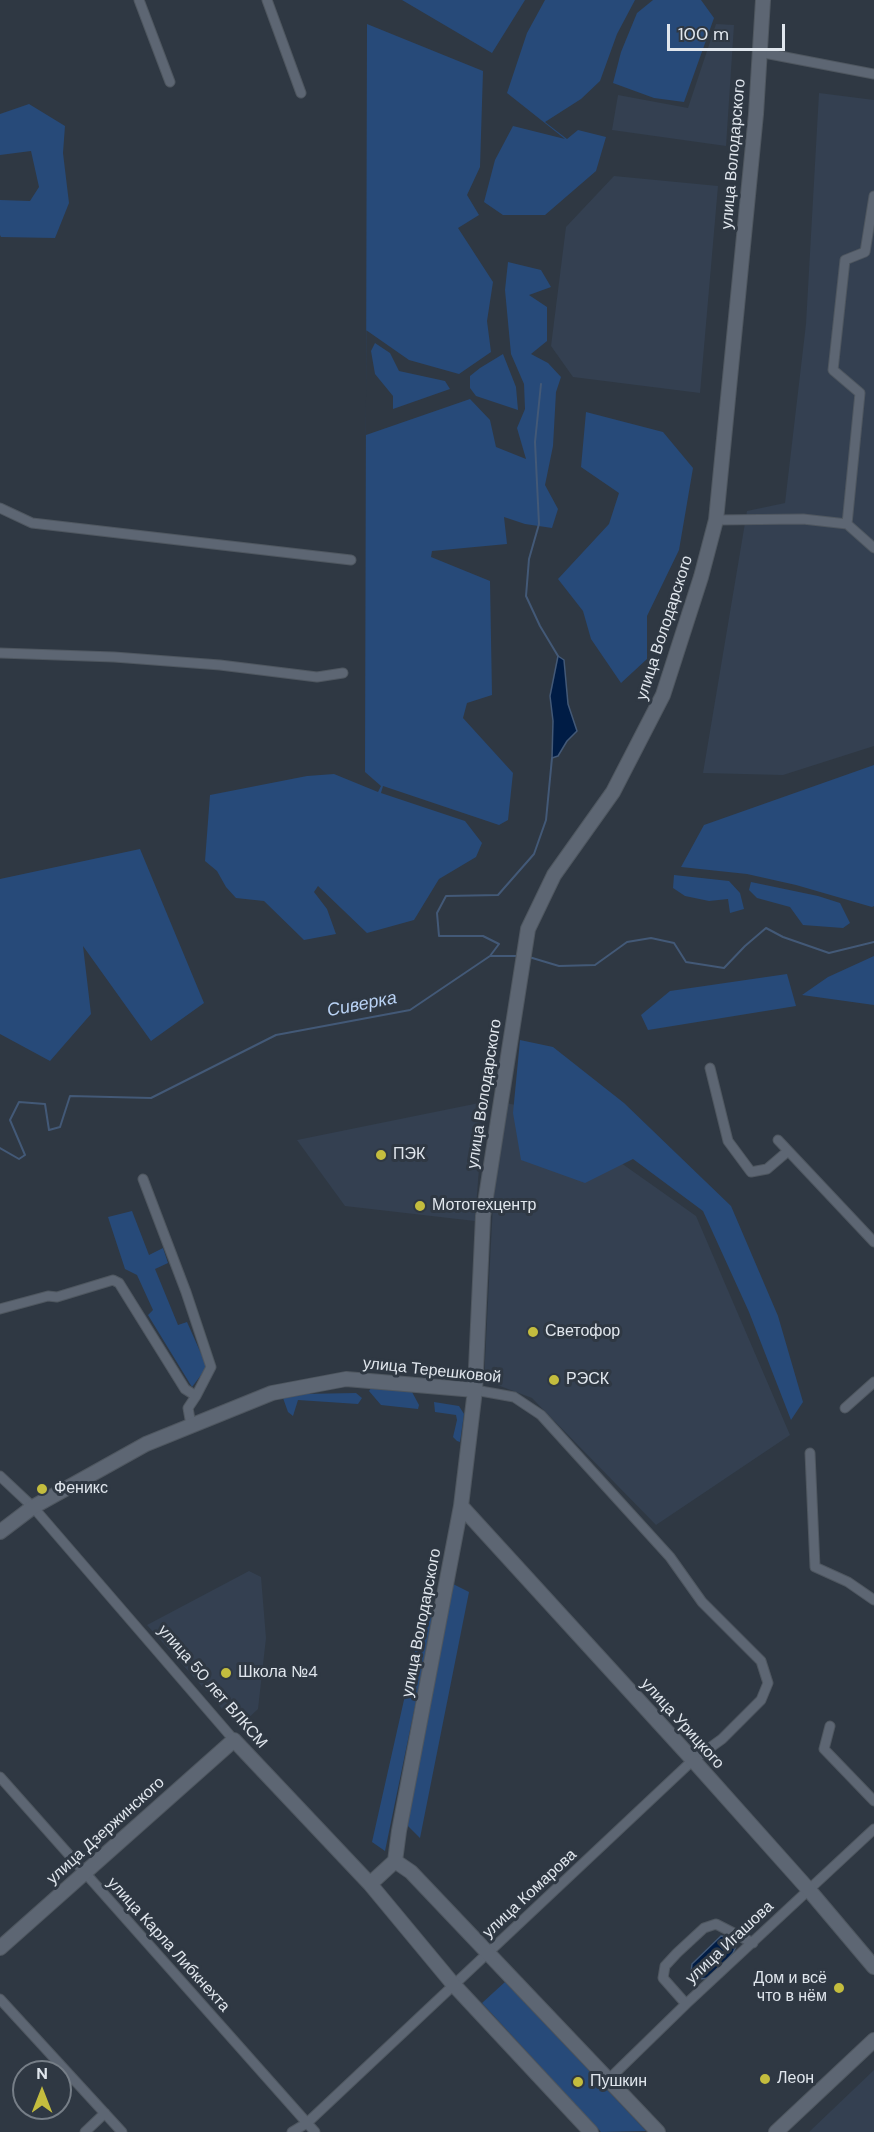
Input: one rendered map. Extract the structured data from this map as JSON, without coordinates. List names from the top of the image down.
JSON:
{
  "streets": {
    "main road": [
      "улица Володарского",
      "улица Терешковой",
      "улица 50 лет ВЛКСМ",
      "улица Урицкого",
      "улица Дзержинского"
    ],
    "street": ["улица Комарова", "улица Игашова", "улица Карла Либкнехта"]
  },
  "crossings": [
    ["улица Володарского", "улица Терешковой"],
    ["улица Володарского", "улица Урицкого"],
    ["улица Терешковой", "улица 50 лет ВЛКСМ"],
    ["улица Терешковой", "улица Комарова"],
    ["улица 50 лет ВЛКСМ", "улица Дзержинского"],
    ["улица 50 лет ВЛКСМ", "улица Комарова"],
    ["улица Урицкого", "улица Комарова"],
    ["улица Урицкого", "улица Игашова"],
    ["улица Дзержинского", "улица Карла Либкнехта"],
    ["улица Комарова", "улица Карла Либкнехта"]
  ],
  "water": ["Сиверка"],
  "places": [
    "ПЭК",
    "Мототехцентр",
    "Светофор",
    "РЭСК",
    "Феникс",
    "Школа №4",
    "Дом и всё что в нём",
    "Леон",
    "Пушкин"
  ],
  "scale_bar": "100 m",
  "north": "top"
}
